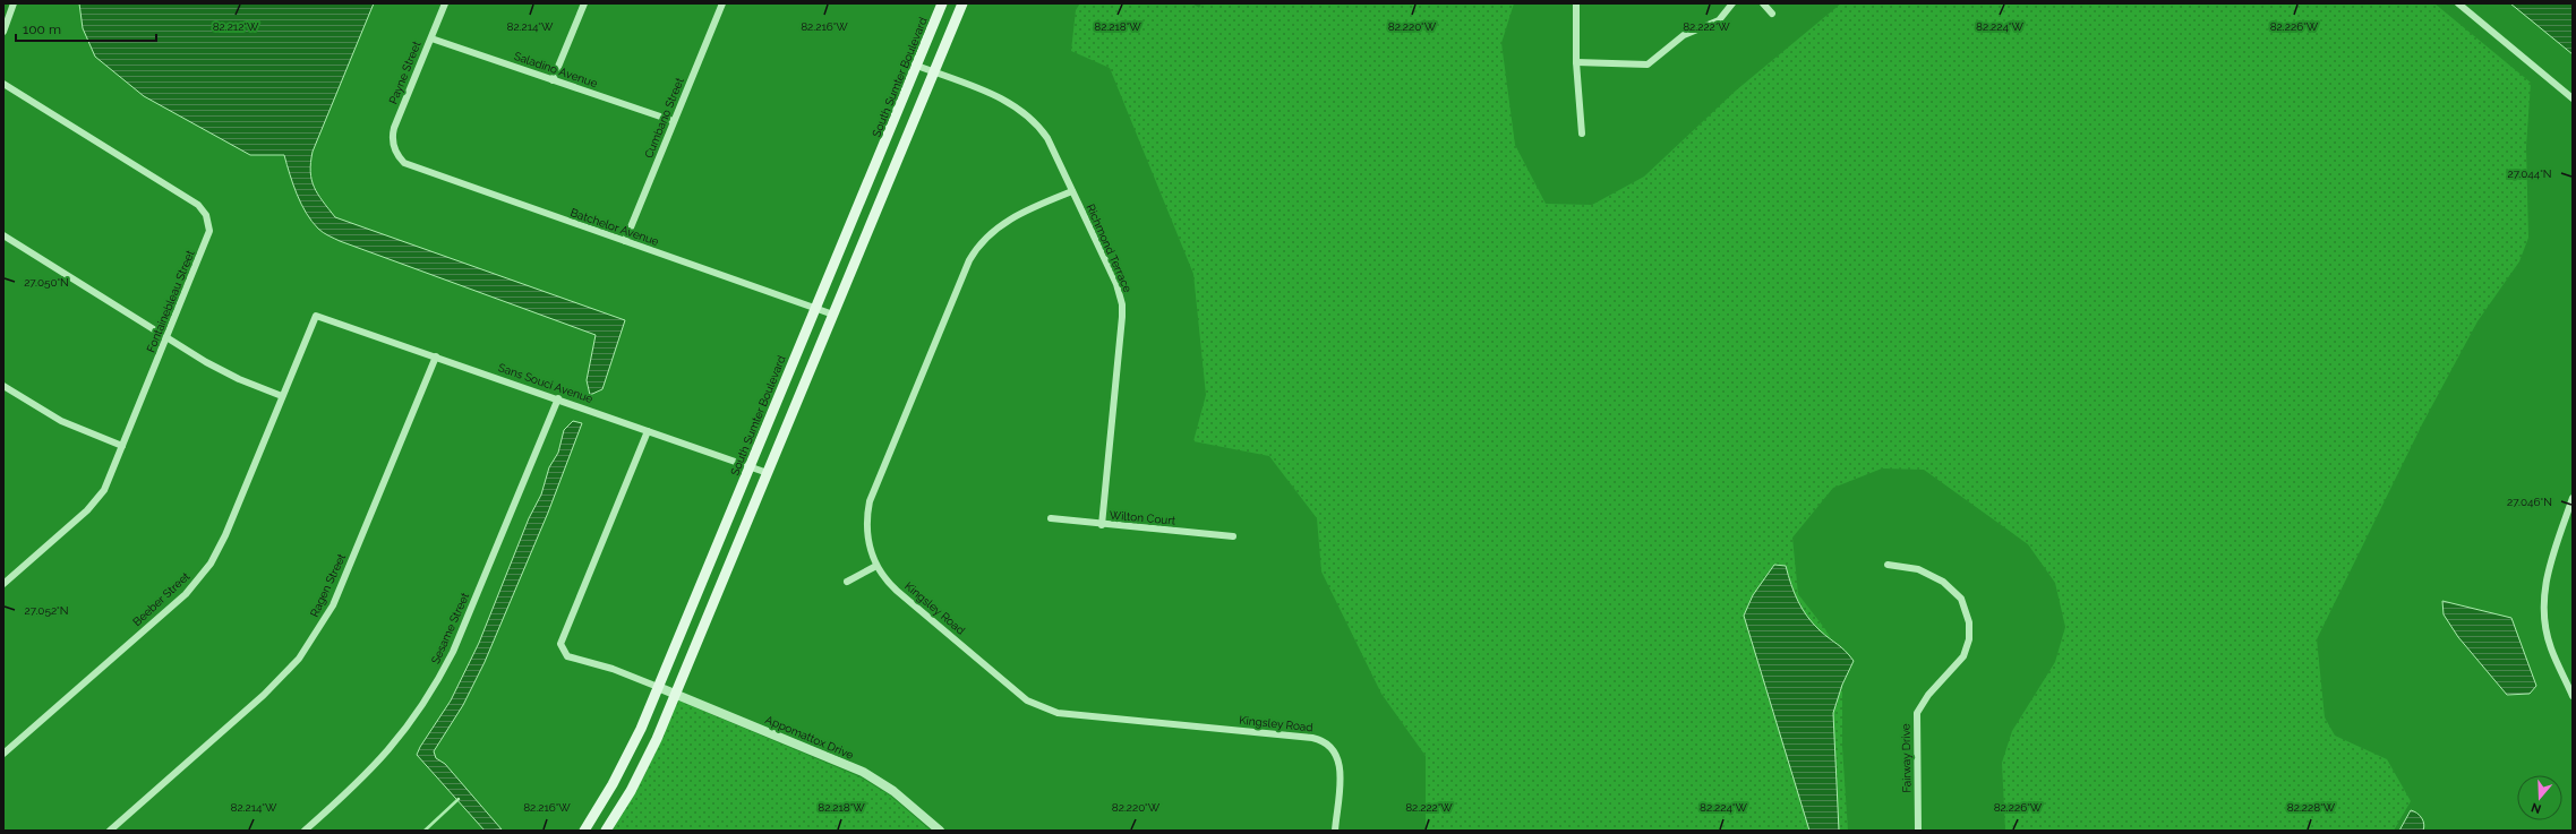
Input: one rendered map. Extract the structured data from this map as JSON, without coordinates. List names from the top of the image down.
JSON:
{
  "streets": {
    "main road": ["South Sumter Boulevard"],
    "street": [
      "Saladino Avenue",
      "Payne Street",
      "Cumbano Street",
      "Batchelor Avenue",
      "Richmond Terrace",
      "Fontainebleau Street",
      "Sans Souci Avenue",
      "Wilton Court",
      "Ragen Street",
      "Beeber Street",
      "Kingsley Road",
      "Sesame Street",
      "Appomattox Drive",
      "Fairway Drive"
    ]
  },
  "crossings": [
    ["Saladino Avenue", "Payne Street"],
    ["Saladino Avenue", "Cumbano Street"],
    ["Payne Street", "Batchelor Avenue"],
    ["South Sumter Boulevard", "Batchelor Avenue"],
    ["South Sumter Boulevard", "Richmond Terrace"],
    ["South Sumter Boulevard", "Sans Souci Avenue"],
    ["South Sumter Boulevard", "Appomattox Drive"],
    ["Cumbano Street", "Batchelor Avenue"],
    ["Richmond Terrace", "Wilton Court"],
    ["Richmond Terrace", "Kingsley Road"],
    ["Sans Souci Avenue", "Ragen Street"],
    ["Sans Souci Avenue", "Beeber Street"],
    ["Sans Souci Avenue", "Sesame Street"]
  ],
  "scale_bar": "100 m",
  "north": "bottom",
  "coordinates": [
    "82.212°W",
    "82.214°W",
    "82.216°W",
    "82.218°W",
    "82.220°W",
    "82.222°W",
    "82.224°W",
    "82.226°W",
    "27.044°N",
    "27.050°N",
    "27.046°N",
    "27.052°N",
    "82.228°W"
  ]
}
